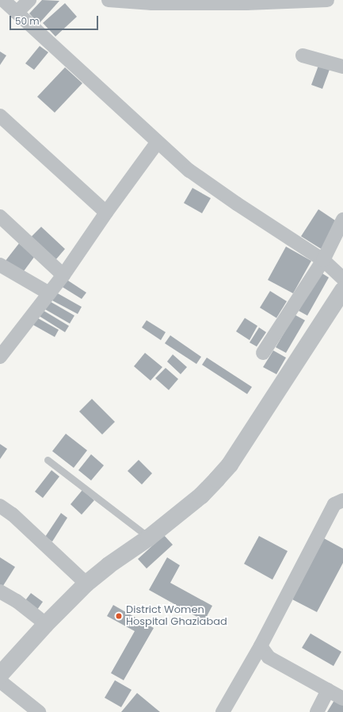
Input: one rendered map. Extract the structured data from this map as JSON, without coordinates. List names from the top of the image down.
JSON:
{
  "places": ["District Women Hospital Ghaziabad"],
  "scale_bar": "50 m"
}
